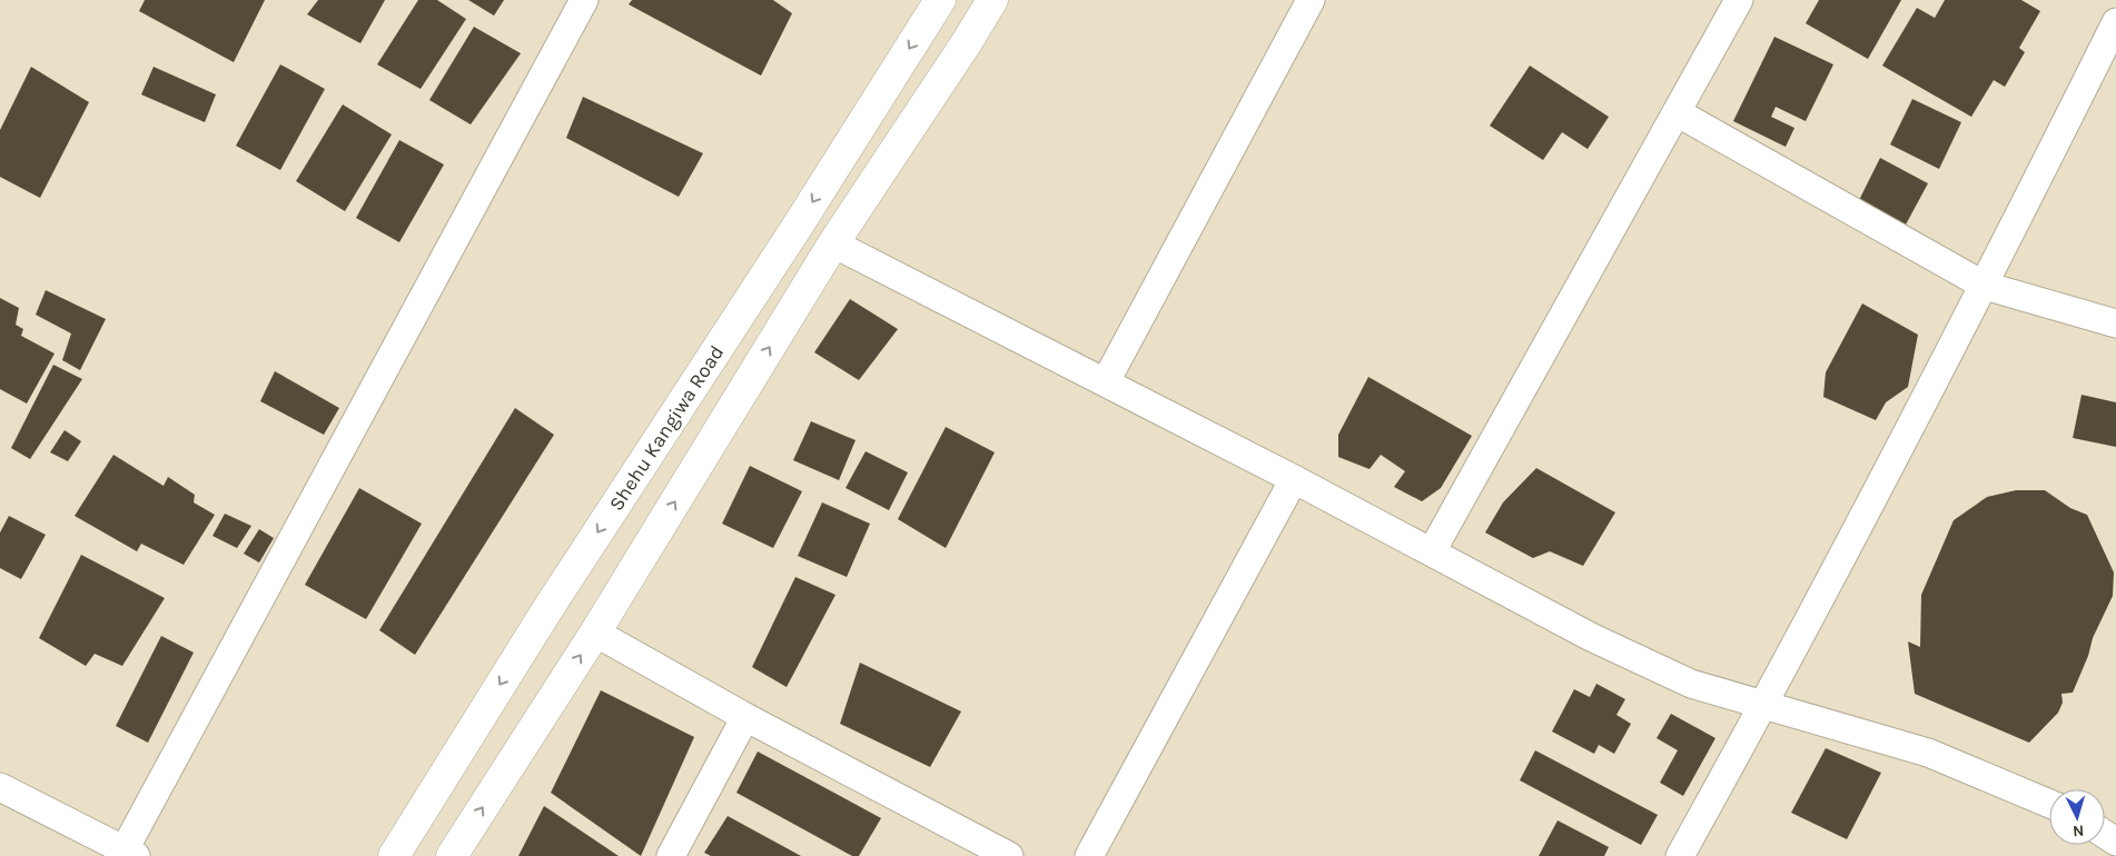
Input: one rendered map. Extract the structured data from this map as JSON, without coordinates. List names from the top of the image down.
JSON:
{
  "streets": {
    "main road": ["Shehu Kangiwa Road"]
  },
  "north": "bottom"
}
